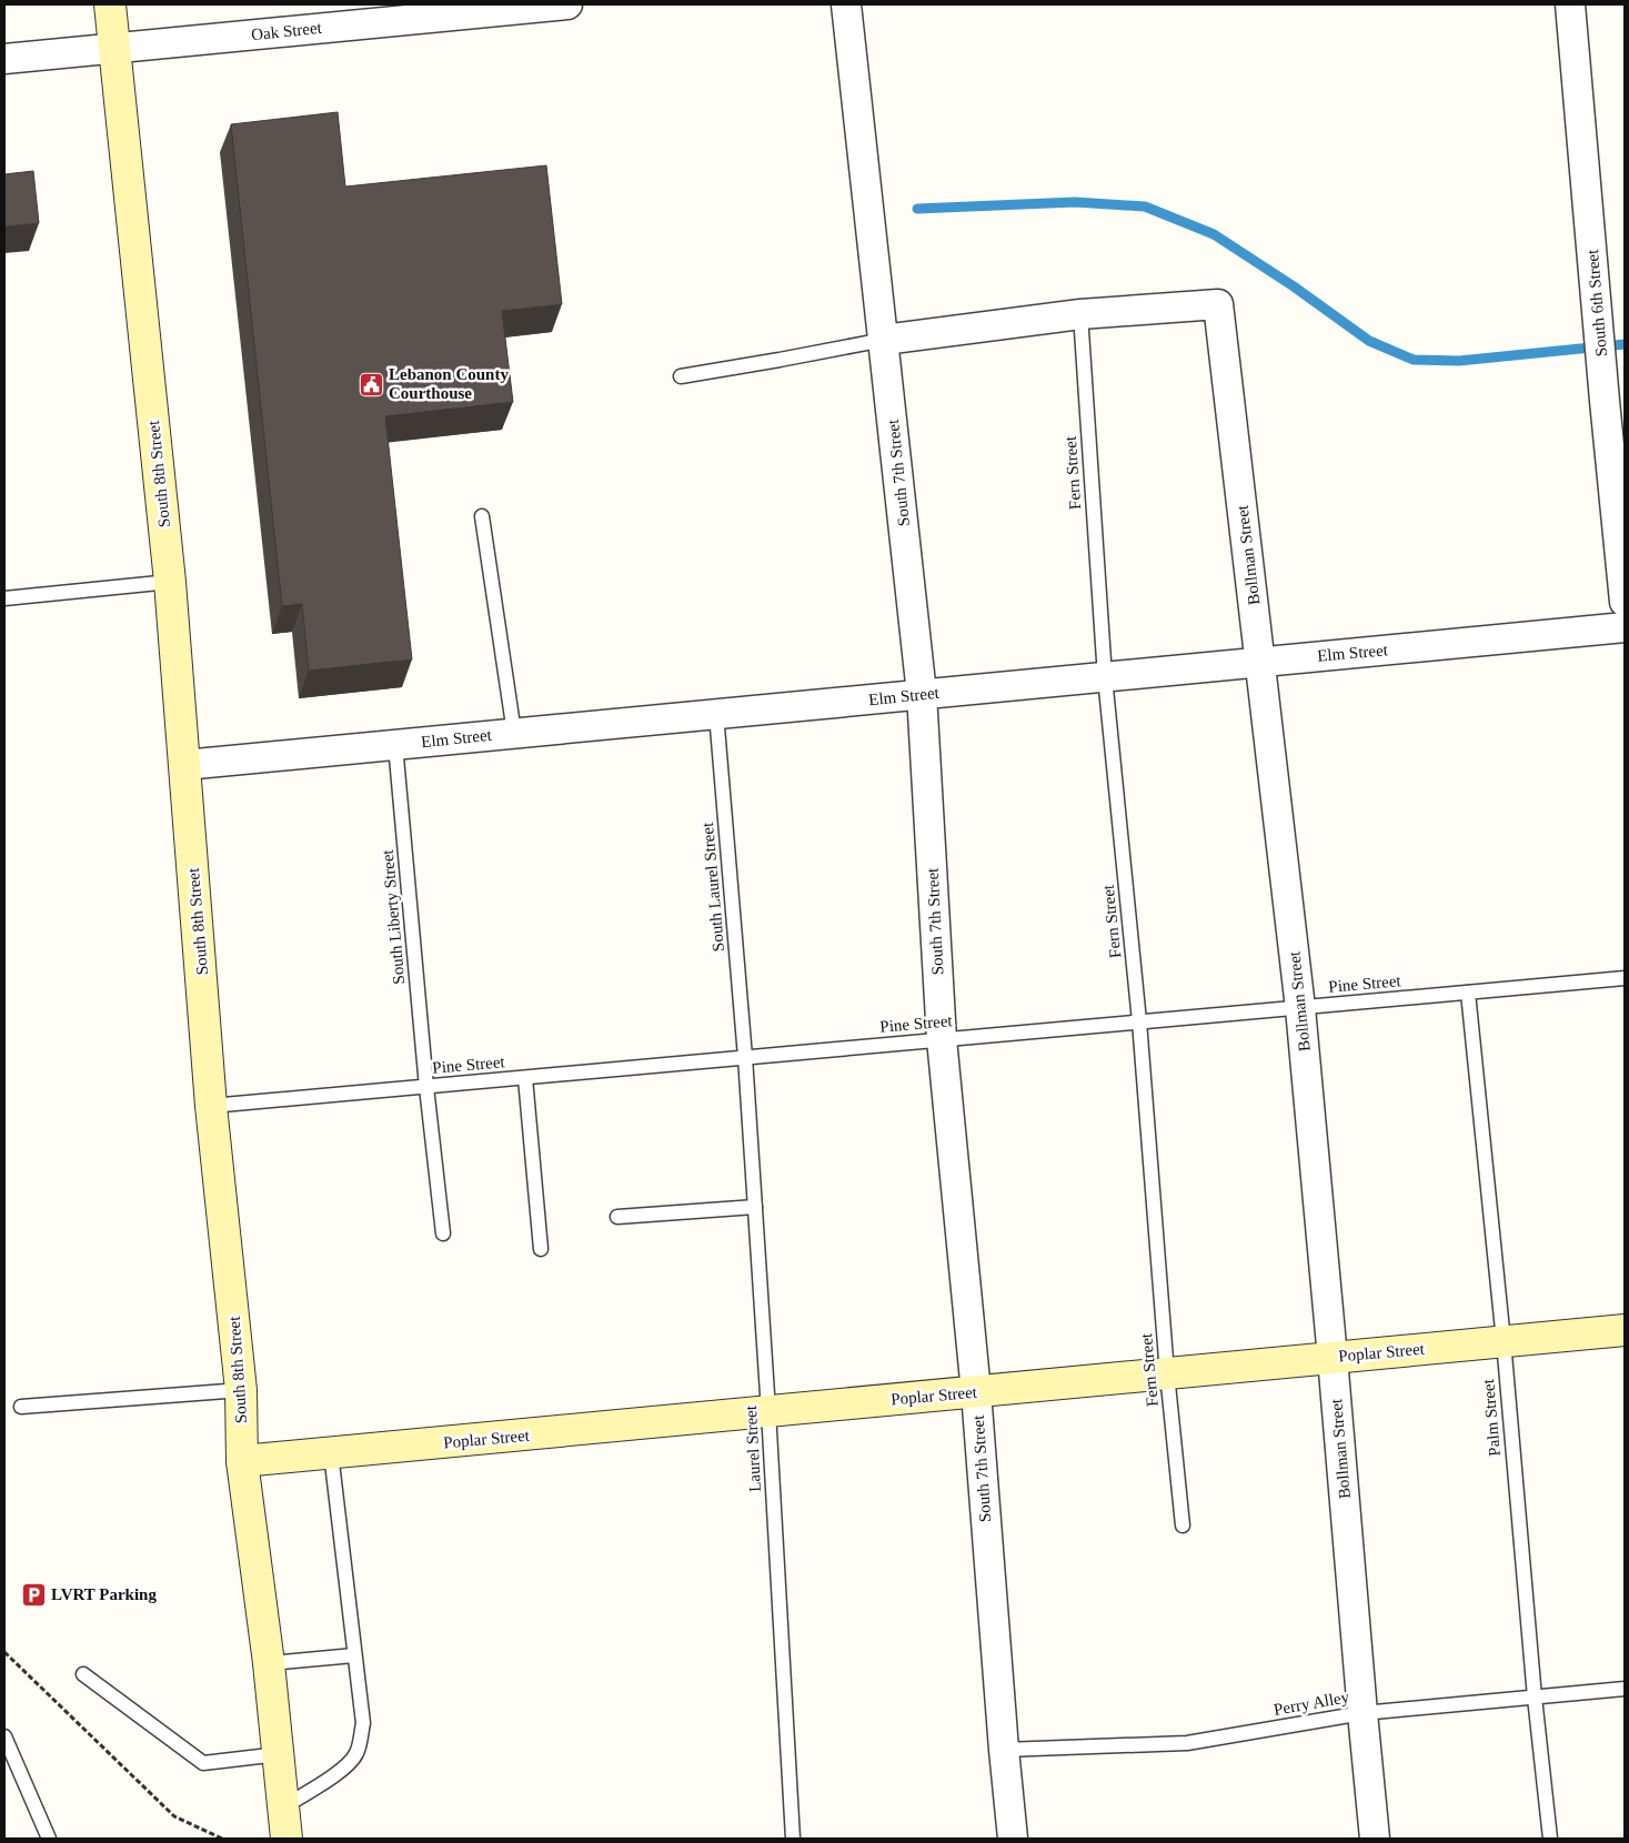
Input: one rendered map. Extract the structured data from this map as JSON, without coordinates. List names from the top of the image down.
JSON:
{
  "streets": {
    "street": [
      "Oak Street",
      "South 6th Street",
      "South 7th Street",
      "South 8th Street",
      "Bollman Street",
      "Elm Street",
      "Poplar Street"
    ],
    "lane": [
      "Fern Street",
      "South Laurel Street",
      "South Liberty Street",
      "Pine Street",
      "Palm Street",
      "Laurel Street",
      "Perry Alley"
    ]
  },
  "crossings": [
    ["Oak Street", "South 8th Street"],
    ["South 7th Street", "Elm Street"],
    ["South 7th Street", "Pine Street"],
    ["South 7th Street", "Poplar Street"],
    ["South 7th Street", "Perry Alley"],
    ["Fern Street", "Bollman Street"],
    ["Fern Street", "Elm Street"],
    ["Fern Street", "Pine Street"],
    ["Fern Street", "Poplar Street"],
    ["South 8th Street", "Elm Street"],
    ["South 8th Street", "Pine Street"],
    ["South 8th Street", "Poplar Street"],
    ["Bollman Street", "Elm Street"],
    ["Bollman Street", "Pine Street"],
    ["Bollman Street", "Poplar Street"],
    ["Bollman Street", "Perry Alley"],
    ["Elm Street", "South Laurel Street"],
    ["Elm Street", "South Liberty Street"],
    ["South Laurel Street", "Pine Street"],
    ["South Laurel Street", "Laurel Street"],
    ["South Liberty Street", "Pine Street"],
    ["Pine Street", "Palm Street"],
    ["Pine Street", "Laurel Street"],
    ["Poplar Street", "Palm Street"],
    ["Poplar Street", "Laurel Street"],
    ["Palm Street", "Perry Alley"]
  ],
  "places": {
    "public building": ["Lebanon County Courthouse"],
    "parking": ["LVRT Parking"]
  }
}
